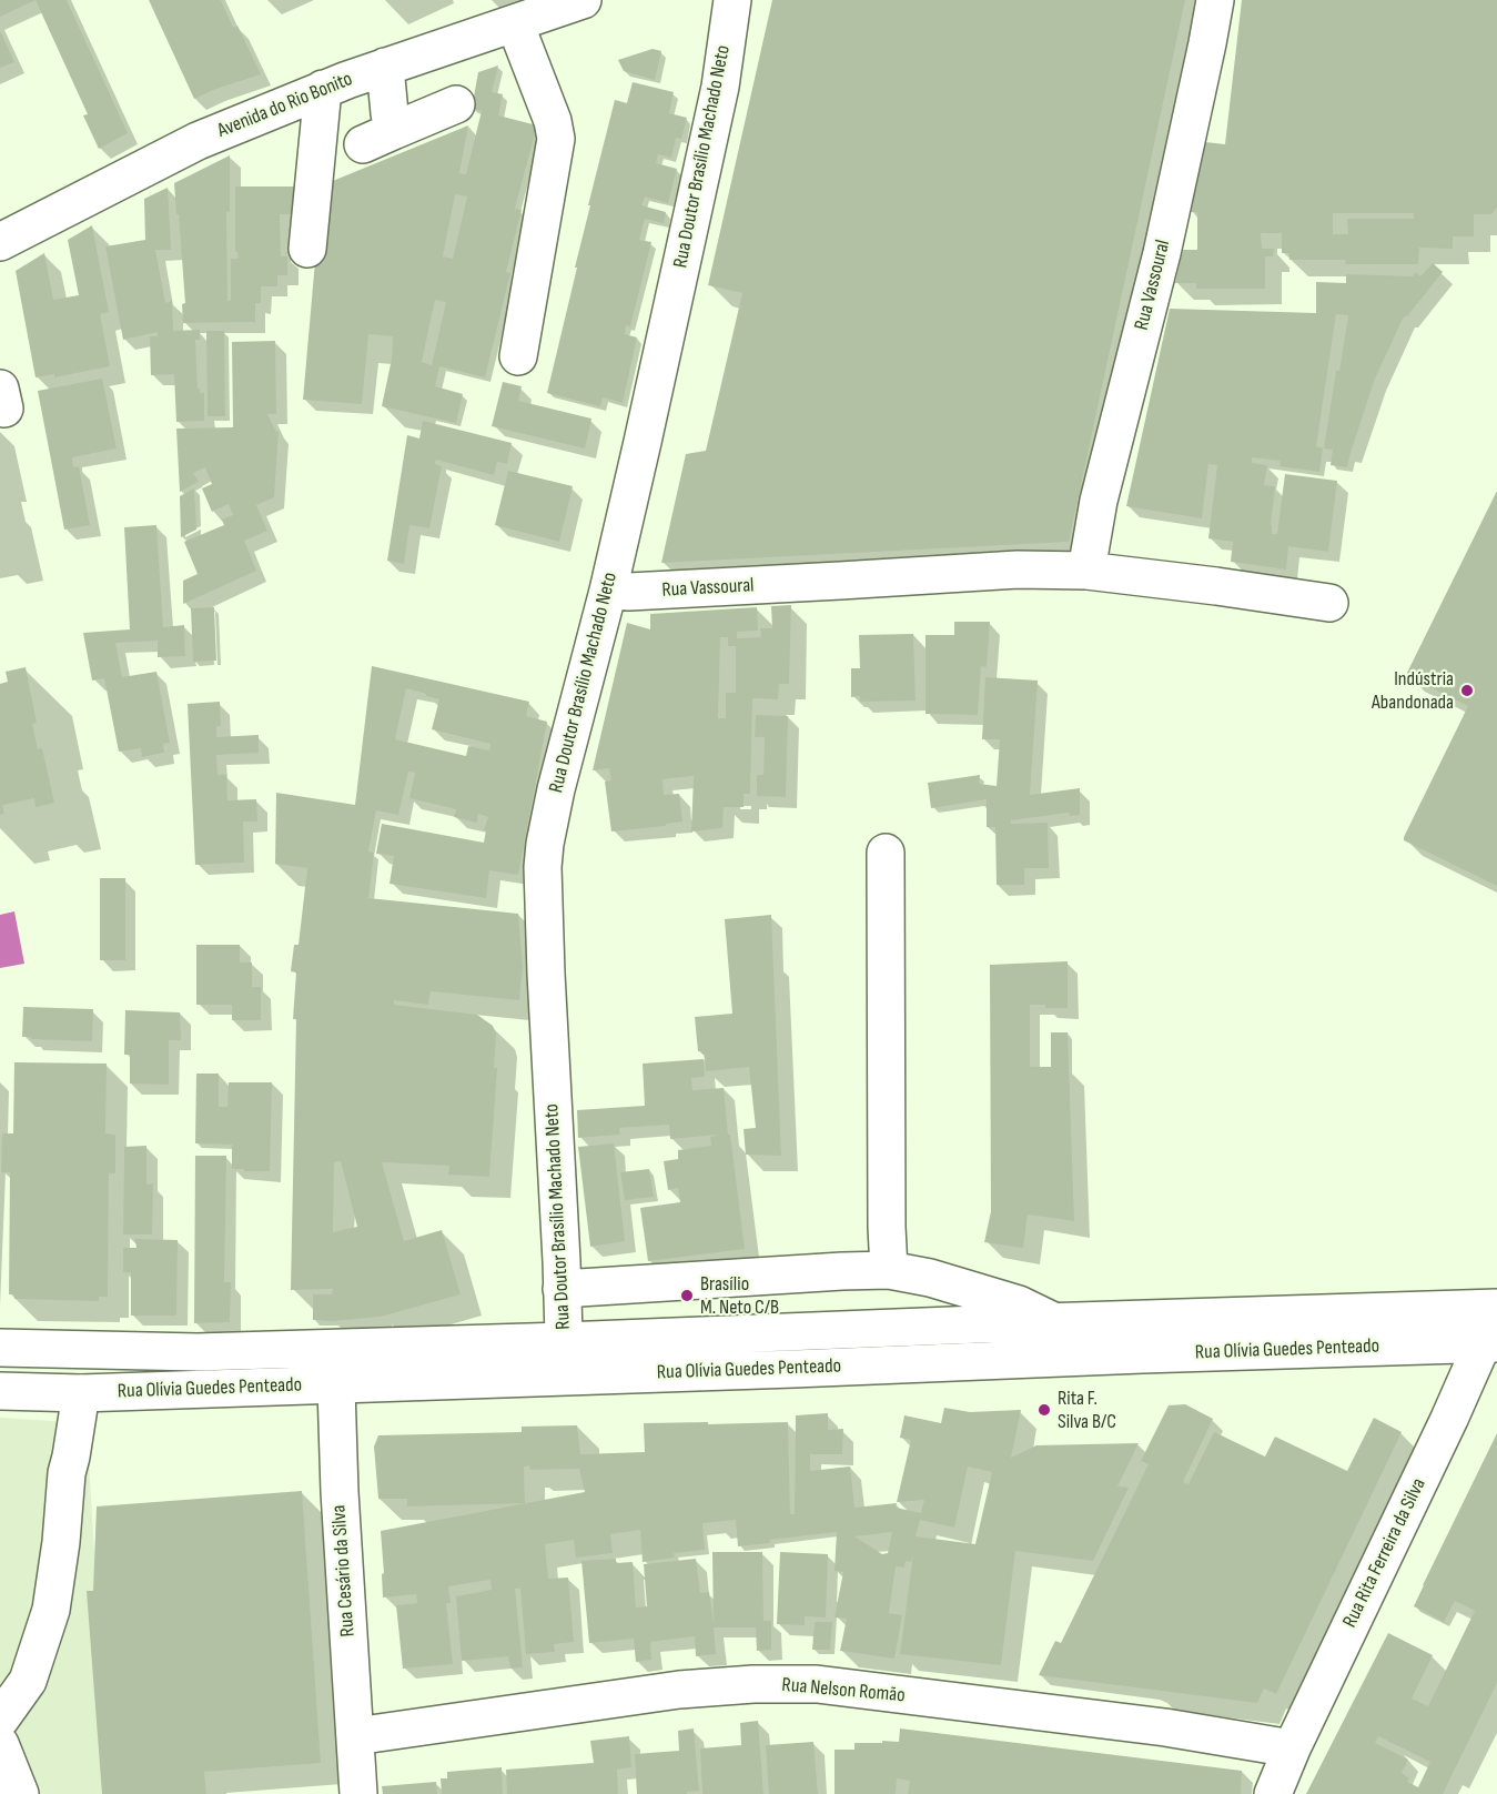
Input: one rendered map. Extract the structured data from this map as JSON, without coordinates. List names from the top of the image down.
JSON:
{
  "streets": {
    "street": [
      "Avenida do Rio Bonito",
      "Rua Doutor Brasílio Machado Neto",
      "Rua Vassoural",
      "Rua Olívia Guedes Penteado",
      "Rua Rita Ferreira da Silva",
      "Rua Cesário da Silva",
      "Rua Nelson Romão"
    ]
  },
  "crossings": [
    ["Rua Doutor Brasílio Machado Neto", "Rua Vassoural"],
    ["Rua Doutor Brasílio Machado Neto", "Rua Olívia Guedes Penteado"],
    ["Rua Olívia Guedes Penteado", "Rua Rita Ferreira da Silva"],
    ["Rua Olívia Guedes Penteado", "Rua Cesário da Silva"],
    ["Rua Rita Ferreira da Silva", "Rua Nelson Romão"],
    ["Rua Cesário da Silva", "Rua Nelson Romão"]
  ],
  "places": ["Indústria Abandonada", "Brasílio M. Neto C/B", "Rita F. Silva B/C"]
}
